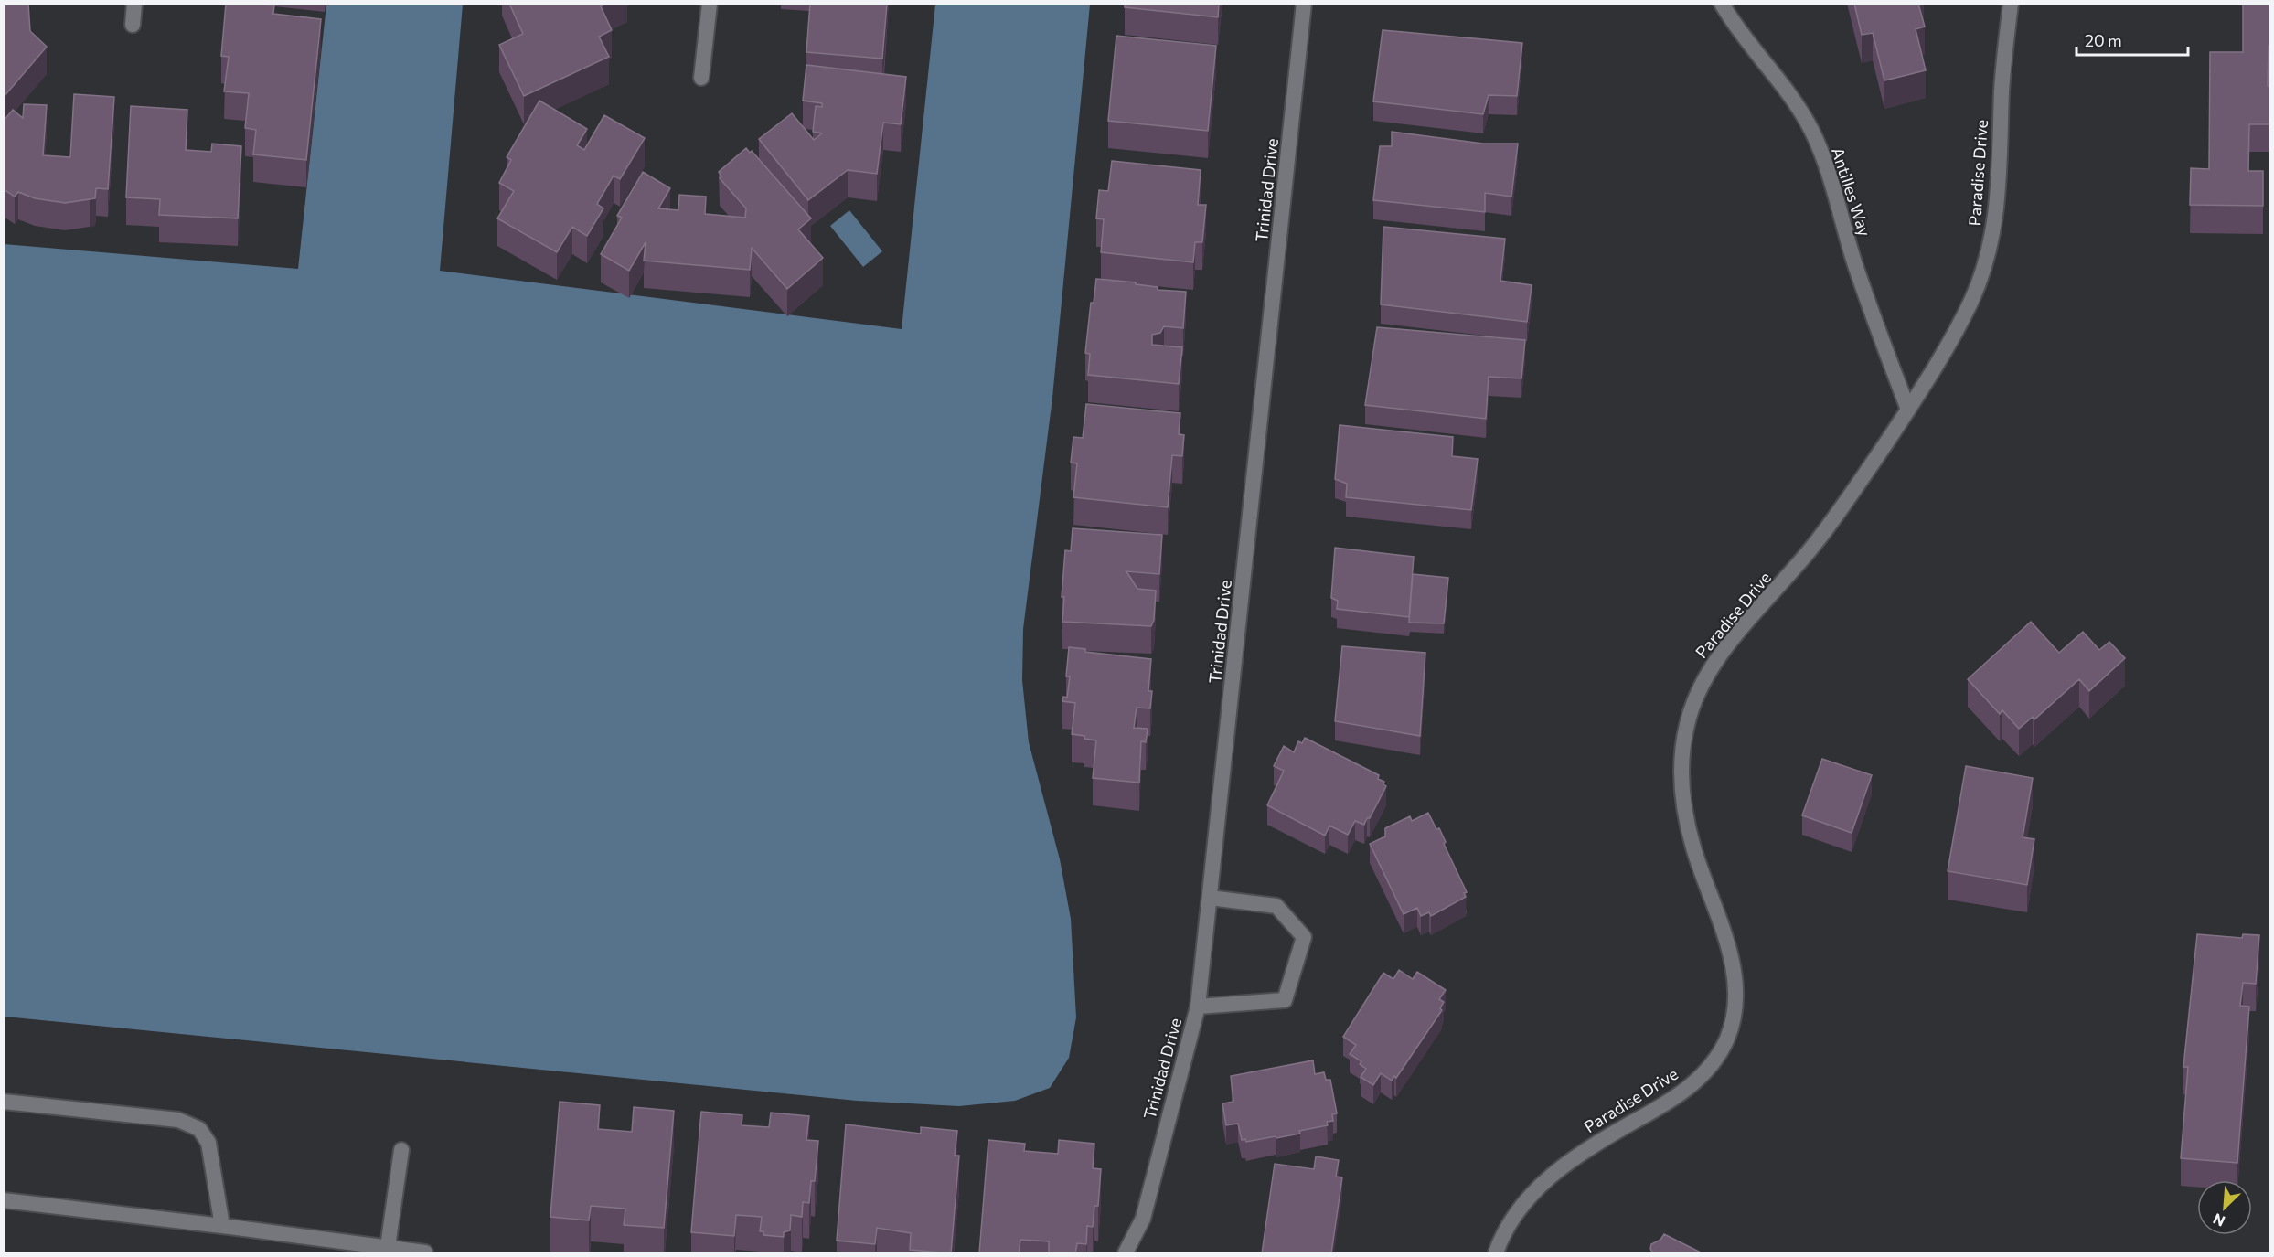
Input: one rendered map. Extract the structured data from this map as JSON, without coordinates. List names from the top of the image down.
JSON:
{
  "streets": {
    "street": ["Paradise Drive", "Trinidad Drive", "Antilles Way"]
  },
  "crossings": [
    ["Paradise Drive", "Antilles Way"]
  ],
  "scale_bar": "20 m",
  "north": "bottom left"
}
